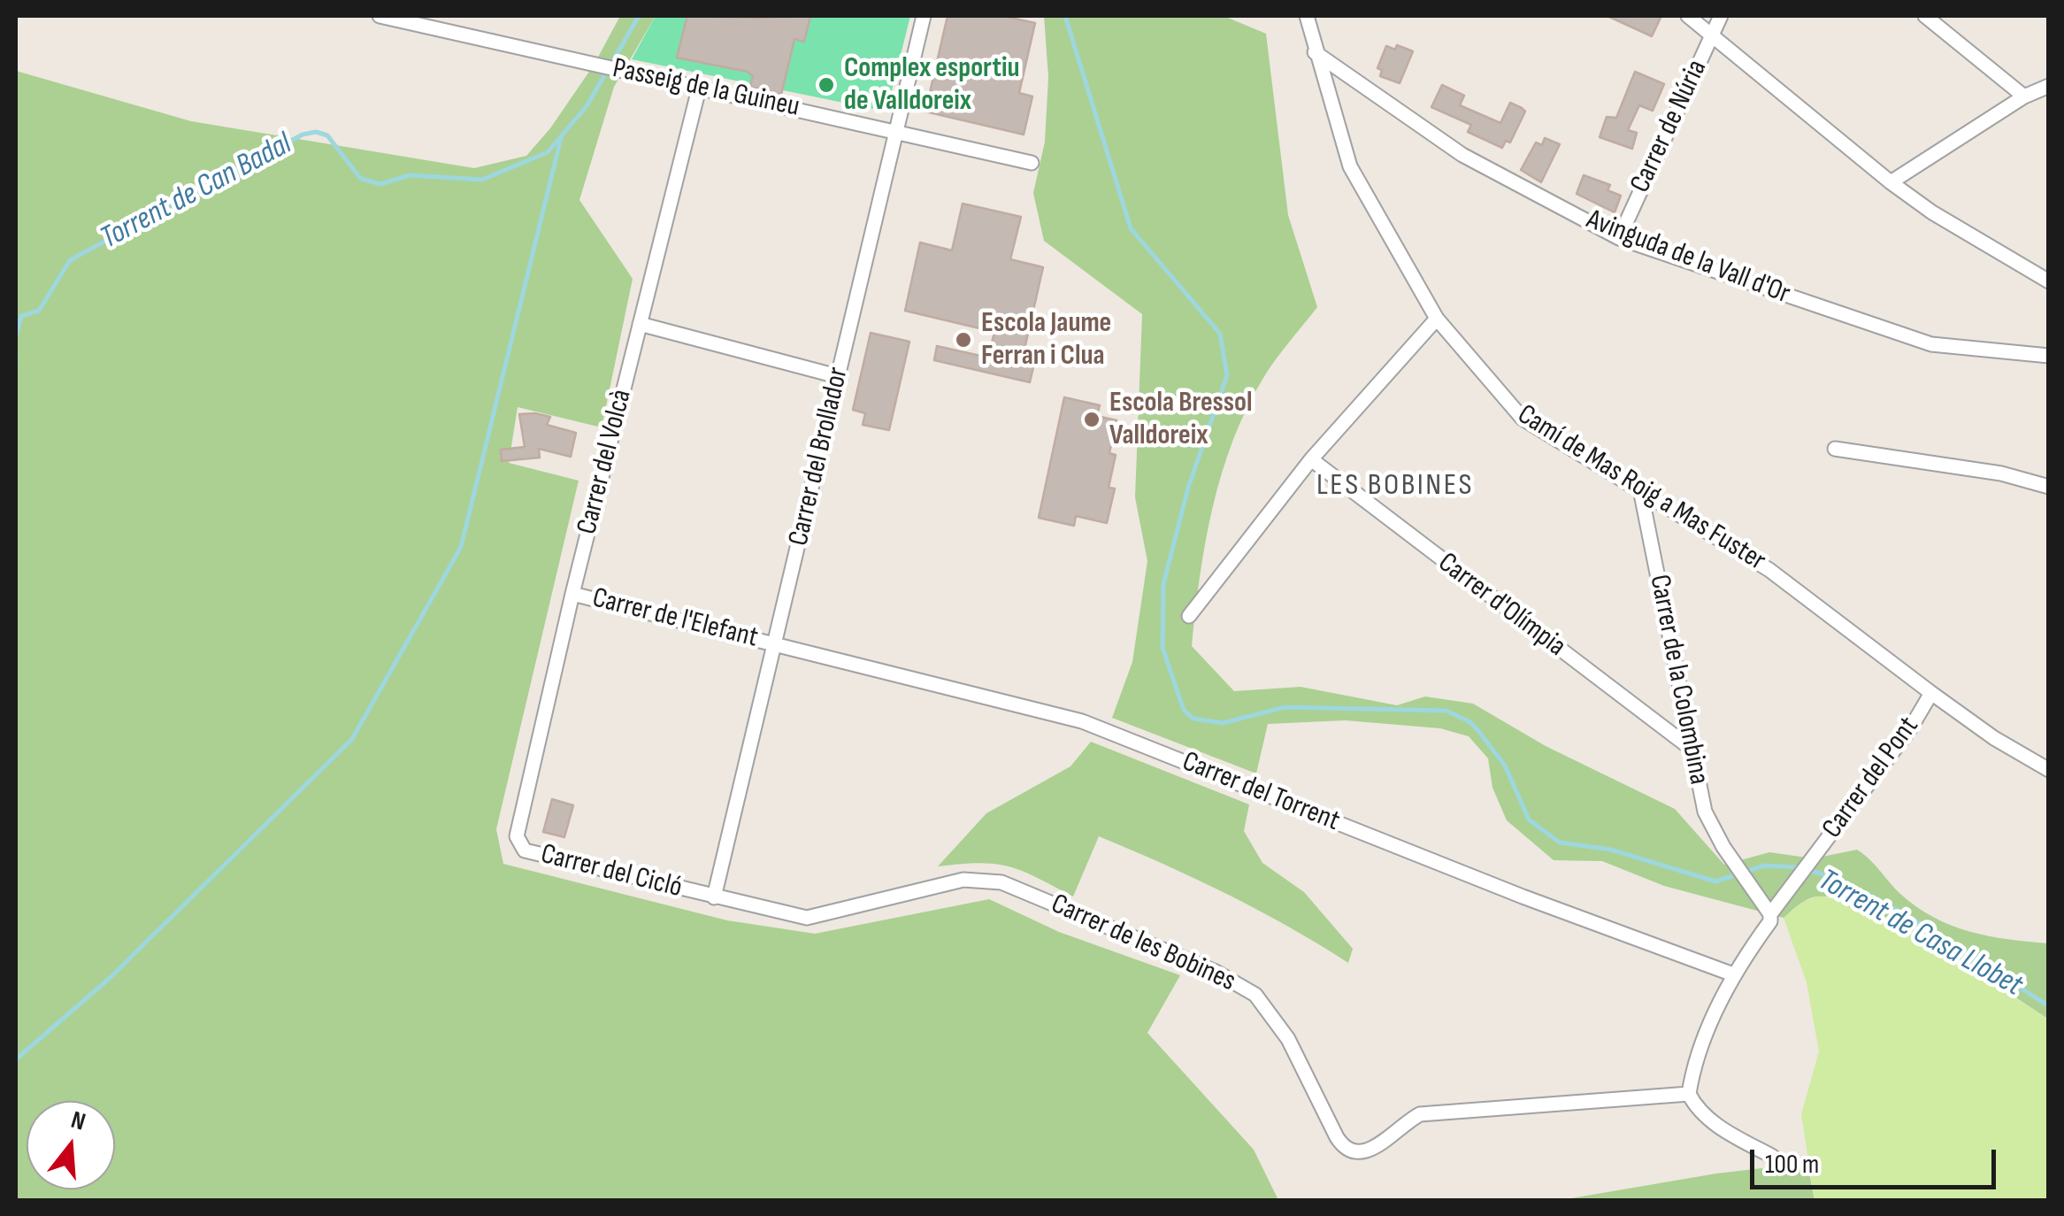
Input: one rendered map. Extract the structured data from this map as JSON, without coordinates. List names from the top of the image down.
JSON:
{
  "streets": {
    "street": [
      "Passeig de la Guineu",
      "Carrer de Núria",
      "Avinguda de la Vall d'Or",
      "Carrer del Brollador",
      "Carrer del Volcà",
      "Camí de Mas Roig a Mas Fuster",
      "Carrer d'Olímpia",
      "Carrer de l'Elefant",
      "Carrer de la Colombina",
      "Carrer del Pont",
      "Carrer del Torrent",
      "Carrer del Cicló",
      "Carrer de les Bobines"
    ]
  },
  "crossings": [
    ["Passeig de la Guineu", "Carrer del Brollador"],
    ["Passeig de la Guineu", "Carrer del Volcà"],
    ["Carrer de Núria", "Avinguda de la Vall d'Or"],
    ["Avinguda de la Vall d'Or", "Camí de Mas Roig a Mas Fuster"],
    ["Carrer del Brollador", "Carrer de l'Elefant"],
    ["Carrer del Brollador", "Carrer del Torrent"],
    ["Carrer del Brollador", "Carrer del Cicló"],
    ["Carrer del Brollador", "Carrer de les Bobines"],
    ["Carrer del Volcà", "Carrer de l'Elefant"],
    ["Carrer del Volcà", "Carrer del Cicló"],
    ["Camí de Mas Roig a Mas Fuster", "Carrer de la Colombina"],
    ["Camí de Mas Roig a Mas Fuster", "Carrer del Pont"],
    ["Carrer d'Olímpia", "Carrer de la Colombina"],
    ["Carrer de l'Elefant", "Carrer del Torrent"],
    ["Carrer de la Colombina", "Carrer del Pont"],
    ["Carrer del Pont", "Carrer del Torrent"],
    ["Carrer del Pont", "Carrer de les Bobines"],
    ["Carrer del Cicló", "Carrer de les Bobines"]
  ],
  "districts": ["LES BOBINES"],
  "water": ["Torrent de Can Badal", "Torrent de Casa Llobet"],
  "places": ["Complex esportiu de Valldoreix", "Escola Jaume Ferran i Clua", "Escola Bressol Valldoreix"],
  "scale_bar": "100 m",
  "north": "top"
}
